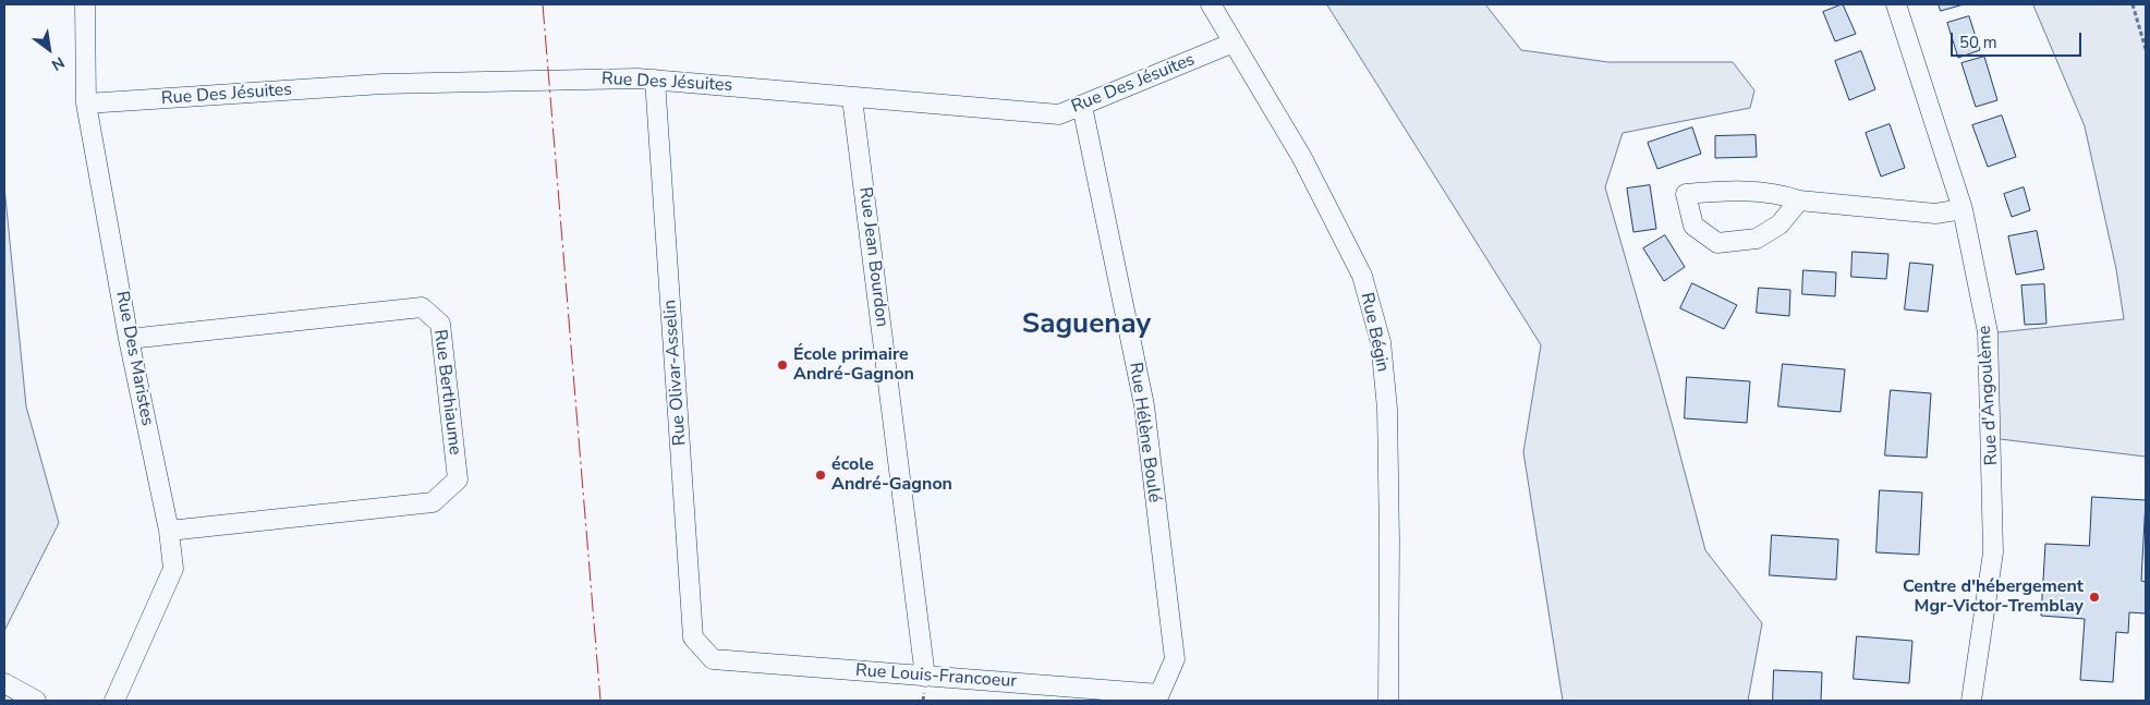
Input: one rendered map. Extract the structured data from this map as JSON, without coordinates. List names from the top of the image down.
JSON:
{
  "streets": {
    "street": [
      "Rue Des Jésuites",
      "Rue Jean Bourdon",
      "Rue Bégin",
      "Rue Des Maristes",
      "Rue Olivar-Asselin",
      "Rue Berthiaume",
      "Rue d'Angoulème",
      "Rue Hélène Boulé",
      "Rue Louis-Francoeur"
    ]
  },
  "crossings": [
    ["Rue Des Jésuites", "Rue Jean Bourdon"],
    ["Rue Des Jésuites", "Rue Bégin"],
    ["Rue Des Jésuites", "Rue Des Maristes"],
    ["Rue Des Jésuites", "Rue Olivar-Asselin"],
    ["Rue Des Jésuites", "Rue Hélène Boulé"],
    ["Rue Jean Bourdon", "Rue Louis-Francoeur"],
    ["Rue Des Maristes", "Rue Berthiaume"],
    ["Rue Olivar-Asselin", "Rue Louis-Francoeur"],
    ["Rue Hélène Boulé", "Rue Louis-Francoeur"]
  ],
  "districts": ["Saguenay"],
  "places": ["École primaire André-Gagnon", "école André-Gagnon", "Centre d'hébergement Mgr-Victor-Tremblay"],
  "scale_bar": "50 m",
  "north": "bottom right"
}
